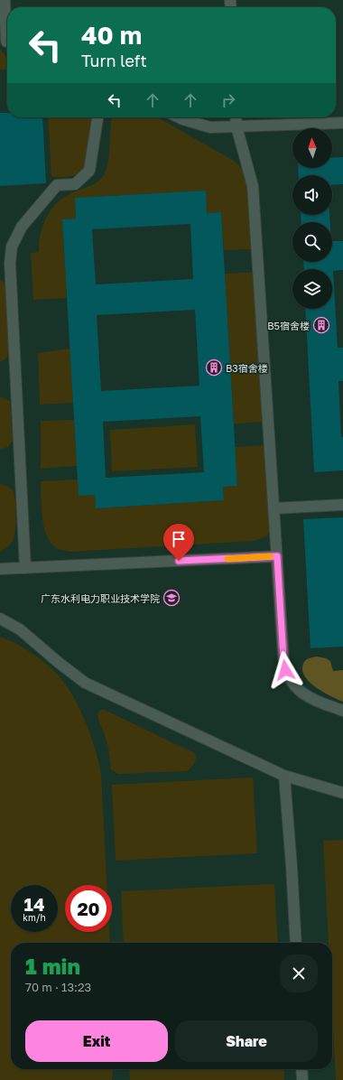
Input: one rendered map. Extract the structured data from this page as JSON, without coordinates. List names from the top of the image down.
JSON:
{
  "places": {
    "building": ["B5宿舍楼", "B3宿舍楼"],
    "school or university": ["广东水利电力职业技术学院"]
  },
  "north": "top",
  "page": {
    "turn": ["40 m", "Turn left"],
    "speed": "14 km/h",
    "limit": "20",
    "heading": ["1 min", "70 m · 13:23"],
    "buttons": ["Exit", "Share"]
  }
}
